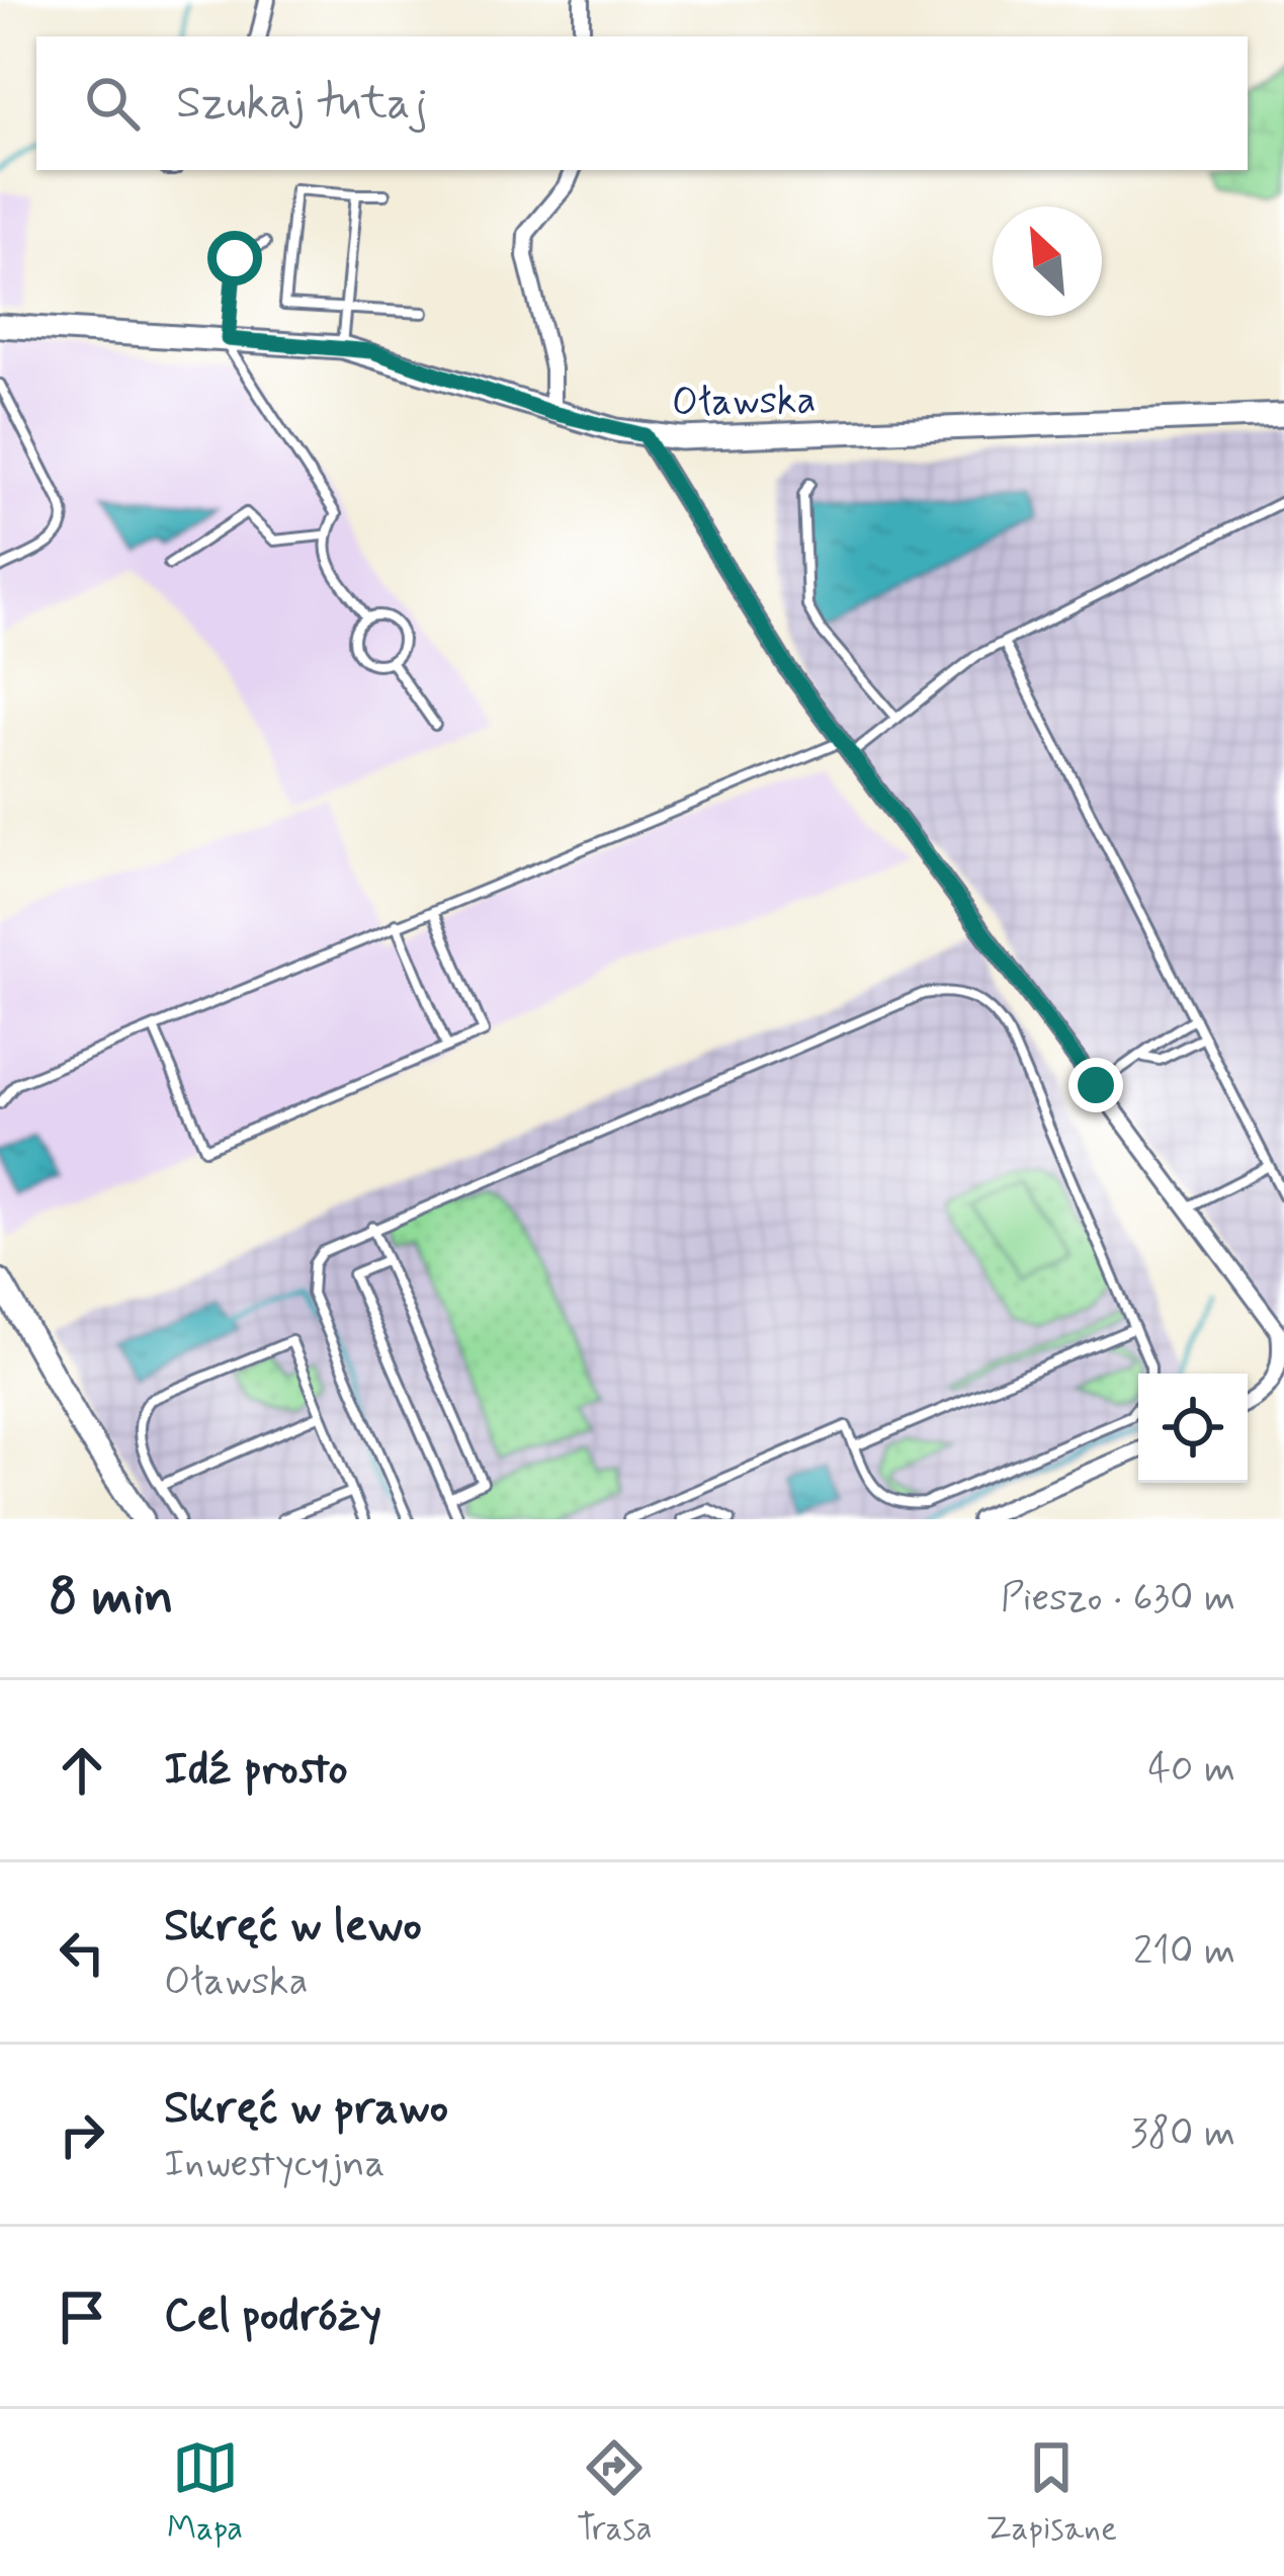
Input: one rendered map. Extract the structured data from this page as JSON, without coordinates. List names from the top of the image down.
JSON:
{
  "streets": {
    "street": ["Oławska"]
  },
  "north": "top left",
  "page": {
    "search": "Szukaj tutaj",
    "heading": ["8 min", "Pieszo · 630 m"],
    "list": [
      ["Idź prosto", "40 m"],
      ["Skręć w lewo", "Oławska", "210 m"],
      ["Skręć w prawo", "Inwestycyjna", "380 m"],
      "Cel podróży"
    ],
    "nav": ["Mapa", "Trasa", "Zapisane"]
  }
}
